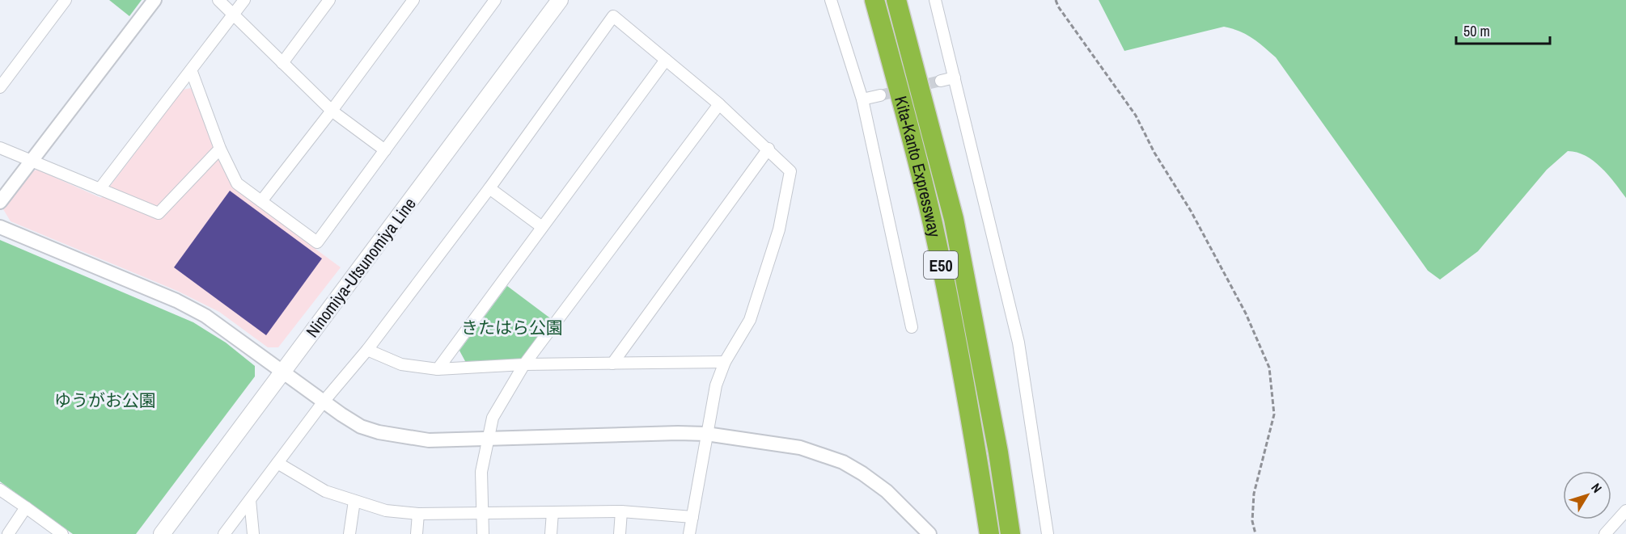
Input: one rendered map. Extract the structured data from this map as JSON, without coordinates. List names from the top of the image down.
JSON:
{
  "streets": {
    "highway": ["Kita-Kanto Expressway", "E50"],
    "main road": ["Ninomiya-Utsunomiya Line"]
  },
  "parks": ["きたはら公園", "ゆうがお公園"],
  "scale_bar": "50 m",
  "north": "top right"
}
